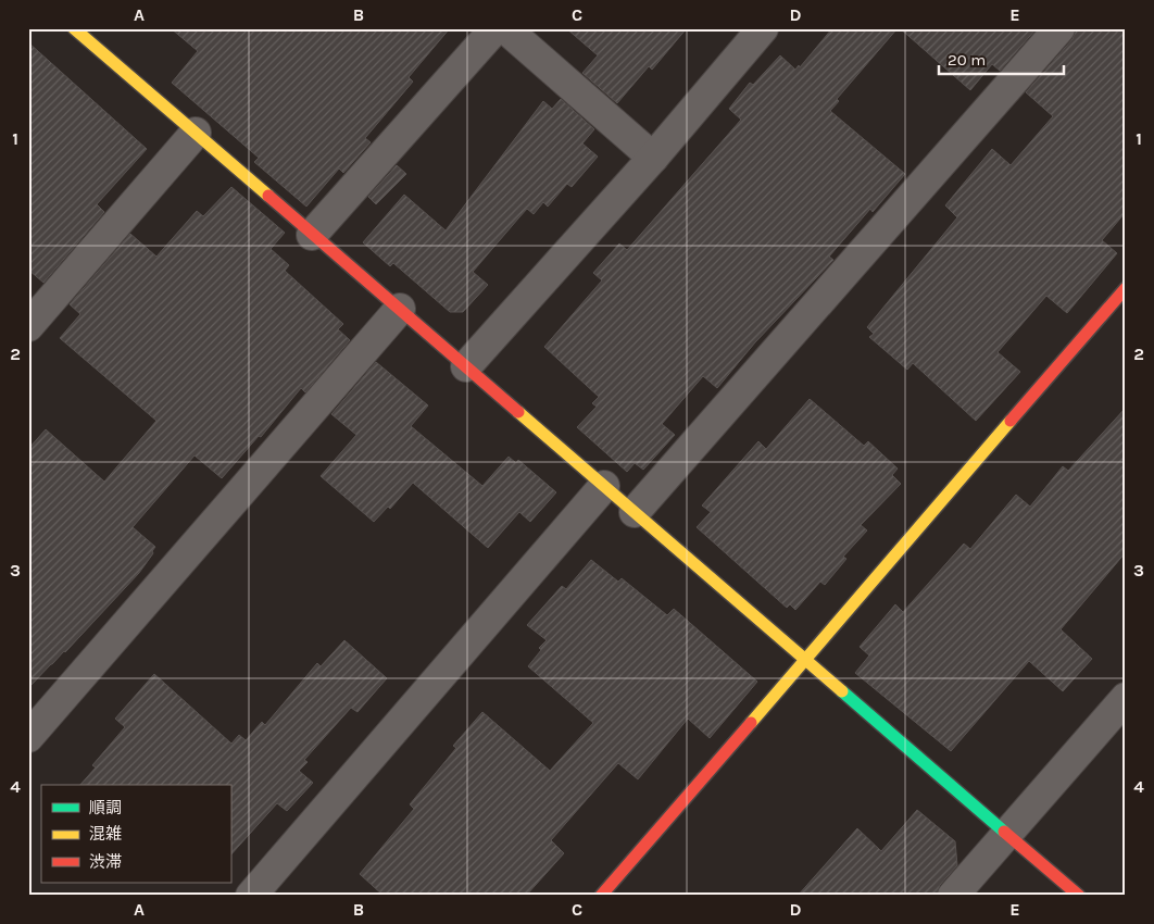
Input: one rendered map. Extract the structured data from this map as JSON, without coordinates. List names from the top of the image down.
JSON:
{
  "legend": ["順調", "混雑", "渋滞"],
  "scale_bar": "20 m",
  "grid": {
    "columns": [
      "A",
      "B",
      "C",
      "D",
      "E"
    ],
    "rows": [
      "1",
      "2",
      "3",
      "4"
    ]
  }
}
